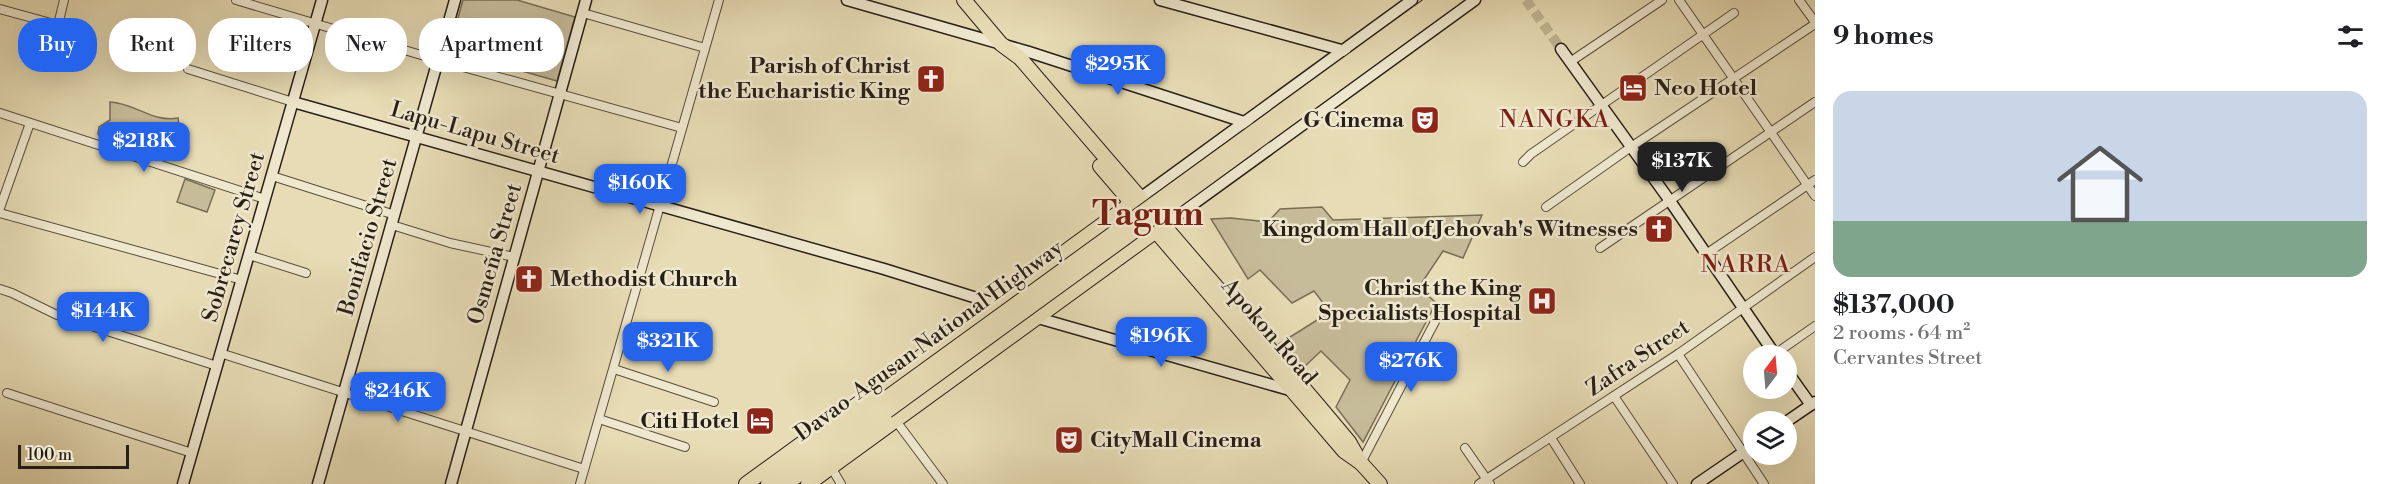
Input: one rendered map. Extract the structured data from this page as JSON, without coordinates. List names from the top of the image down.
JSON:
{
  "streets": {
    "highway": ["Apokon Road", "Davao-Agusan National Highway"],
    "street": [
      "Lapu-Lapu Street",
      "Sobrecarey Street",
      "Bonifacio Street",
      "Osmeña Street",
      "Zafra Street"
    ]
  },
  "crossings": [
    ["Lapu-Lapu Street", "Sobrecarey Street"],
    ["Lapu-Lapu Street", "Bonifacio Street"],
    ["Lapu-Lapu Street", "Osmeña Street"],
    ["Lapu-Lapu Street", "Apokon Road"],
    ["Lapu-Lapu Street", "Davao-Agusan National Highway"],
    ["Apokon Road", "Davao-Agusan National Highway"]
  ],
  "districts": ["NANGKA", "Tagum", "NARRA"],
  "places": {
    "church": ["Parish of Christ the Eucharistic King", "Kingdom Hall of Jehovah's Witnesses", "Methodist Church"],
    "hotel": ["Neo Hotel", "Citi Hotel"],
    "theatre": ["G Cinema", "CityMall Cinema"],
    "hospital": ["Christ the King Specialists Hospital"]
  },
  "scale_bar": "100 m",
  "north": "top",
  "page": {
    "heading": "9 homes",
    "chip": [
      "Buy",
      "Rent",
      "Filters",
      "New",
      "Apartment"
    ],
    "price": [
      "$295K",
      "$218K",
      "$137K",
      "$160K",
      "$144K",
      "$196K",
      "$321K",
      "$276K",
      "$246K"
    ],
    "list": [
      {
        "name": "$137,000",
        "note": "2 rooms · 64 m² · Cervantes Street"
      }
    ],
    "scale": "100 m"
  }
}
